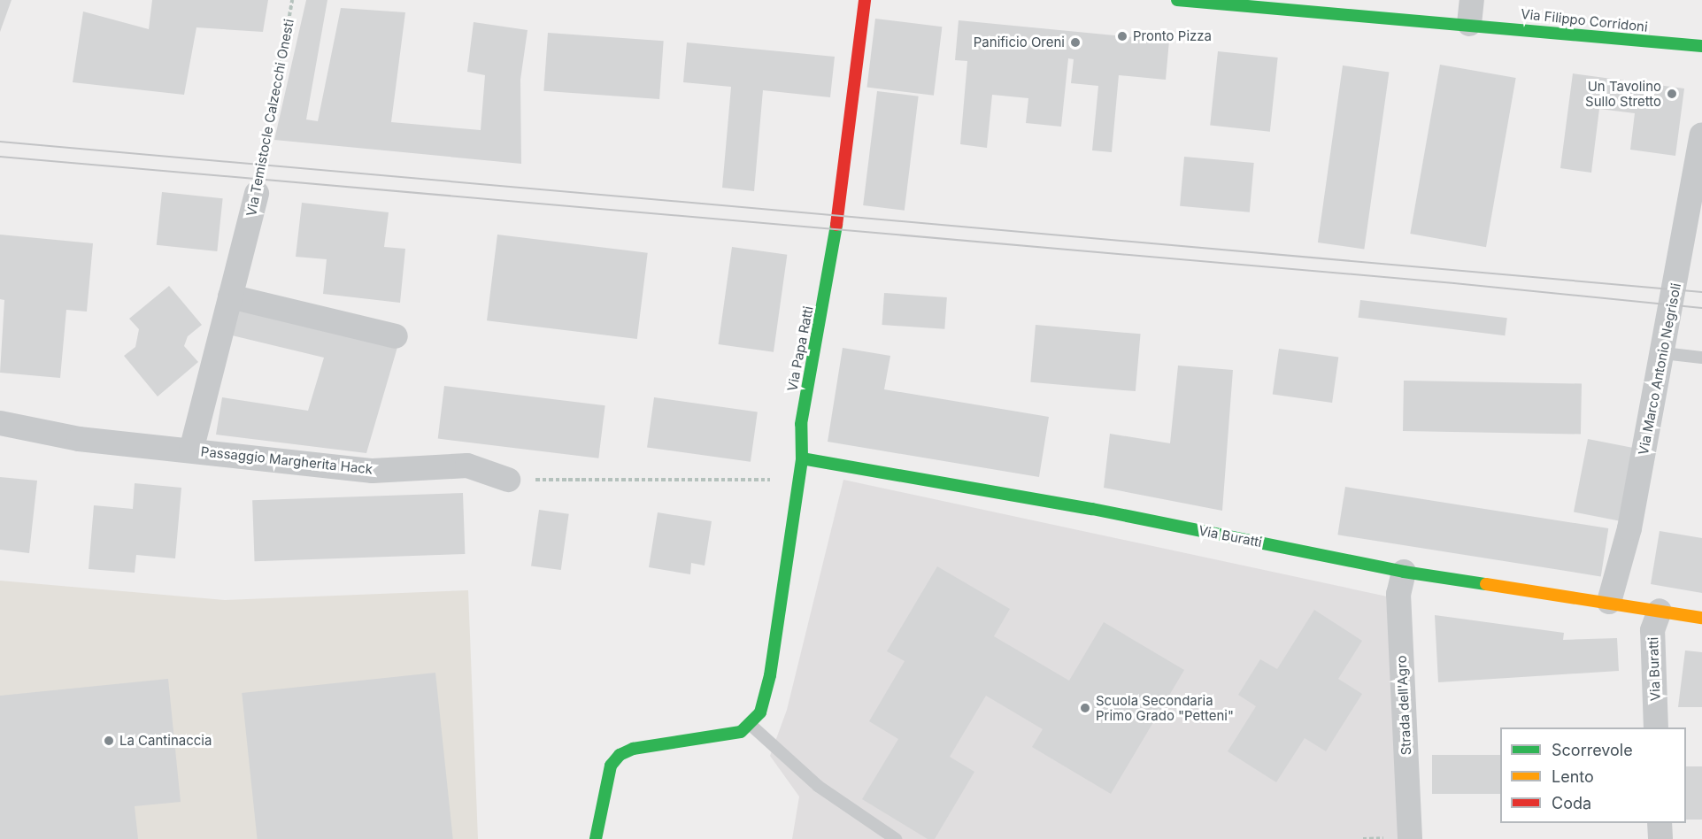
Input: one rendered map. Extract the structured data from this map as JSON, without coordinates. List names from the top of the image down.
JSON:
{
  "streets": {
    "street": [
      "Via Filippo Corridoni",
      "Via Temistocle Calzecchi Onesti",
      "Via Papa Ratti",
      "Via Marco Antonio Negrisoli",
      "Passaggio Margherita Hack",
      "Via Buratti",
      "Strada dell'Agro"
    ]
  },
  "crossings": [
    ["Via Temistocle Calzecchi Onesti", "Passaggio Margherita Hack"],
    ["Via Papa Ratti", "Via Buratti"],
    ["Via Marco Antonio Negrisoli", "Via Buratti"],
    ["Via Buratti", "Strada dell'Agro"]
  ],
  "places": [
    "Pronto Pizza",
    "Panificio Oreni",
    "Un Tavolino Sullo Stretto",
    "Scuola Secondaria Primo Grado \"Petteni\"",
    "La Cantinaccia"
  ],
  "legend": ["Scorrevole", "Lento", "Coda"]
}
